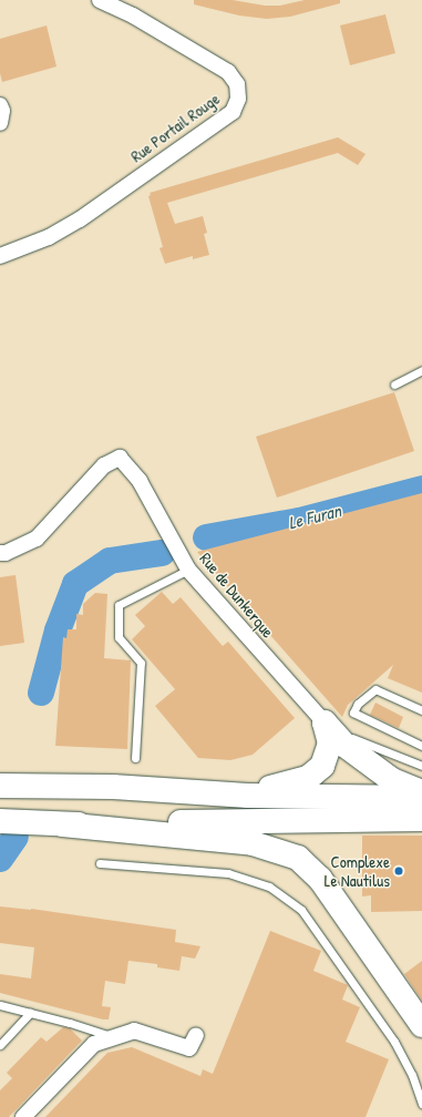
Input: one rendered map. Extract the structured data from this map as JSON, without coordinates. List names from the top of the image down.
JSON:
{
  "streets": {
    "street": ["Rue Portail Rouge", "Rue de Dunkerque"]
  },
  "water": ["Le Furan"],
  "places": ["Complexe Le Nautilus"]
}
